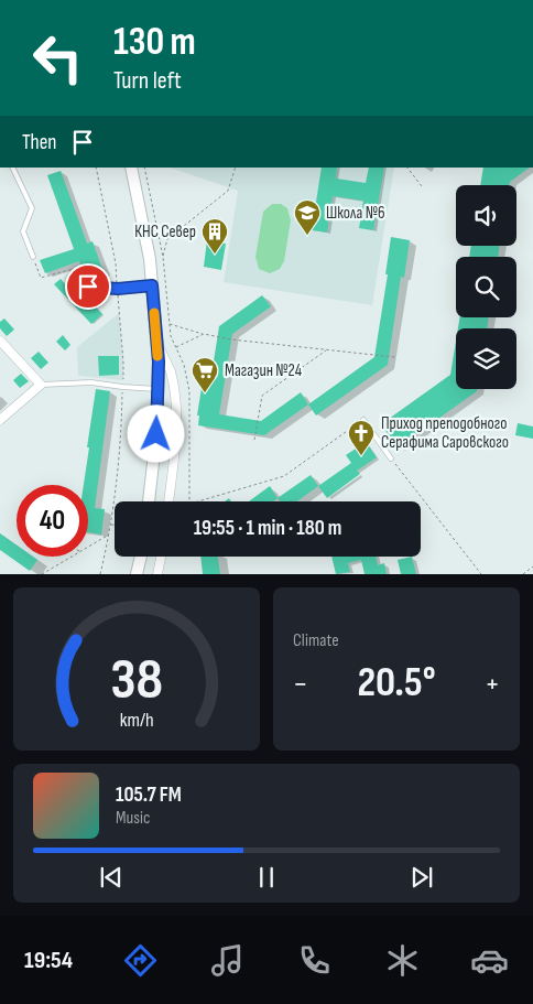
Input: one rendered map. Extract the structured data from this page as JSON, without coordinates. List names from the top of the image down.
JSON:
{
  "places": {
    "school or university": ["Школа №6"],
    "building": ["КНС Север"],
    "supermarket": ["Магазин №24"],
    "church": ["Приход преподобного Серафима Саровского"]
  },
  "page": {
    "turn": ["130 m", "Turn left"],
    "then": "Then",
    "limit": "40",
    "trip": "19:55 · 1 min · 180 m",
    "tile": "Climate",
    "heat": ["−", "20.5°", "+"],
    "song": ["105.7 FM", "Music"],
    "tabs": "19:54",
    "gauge": ["38", "km/h"]
  }
}
